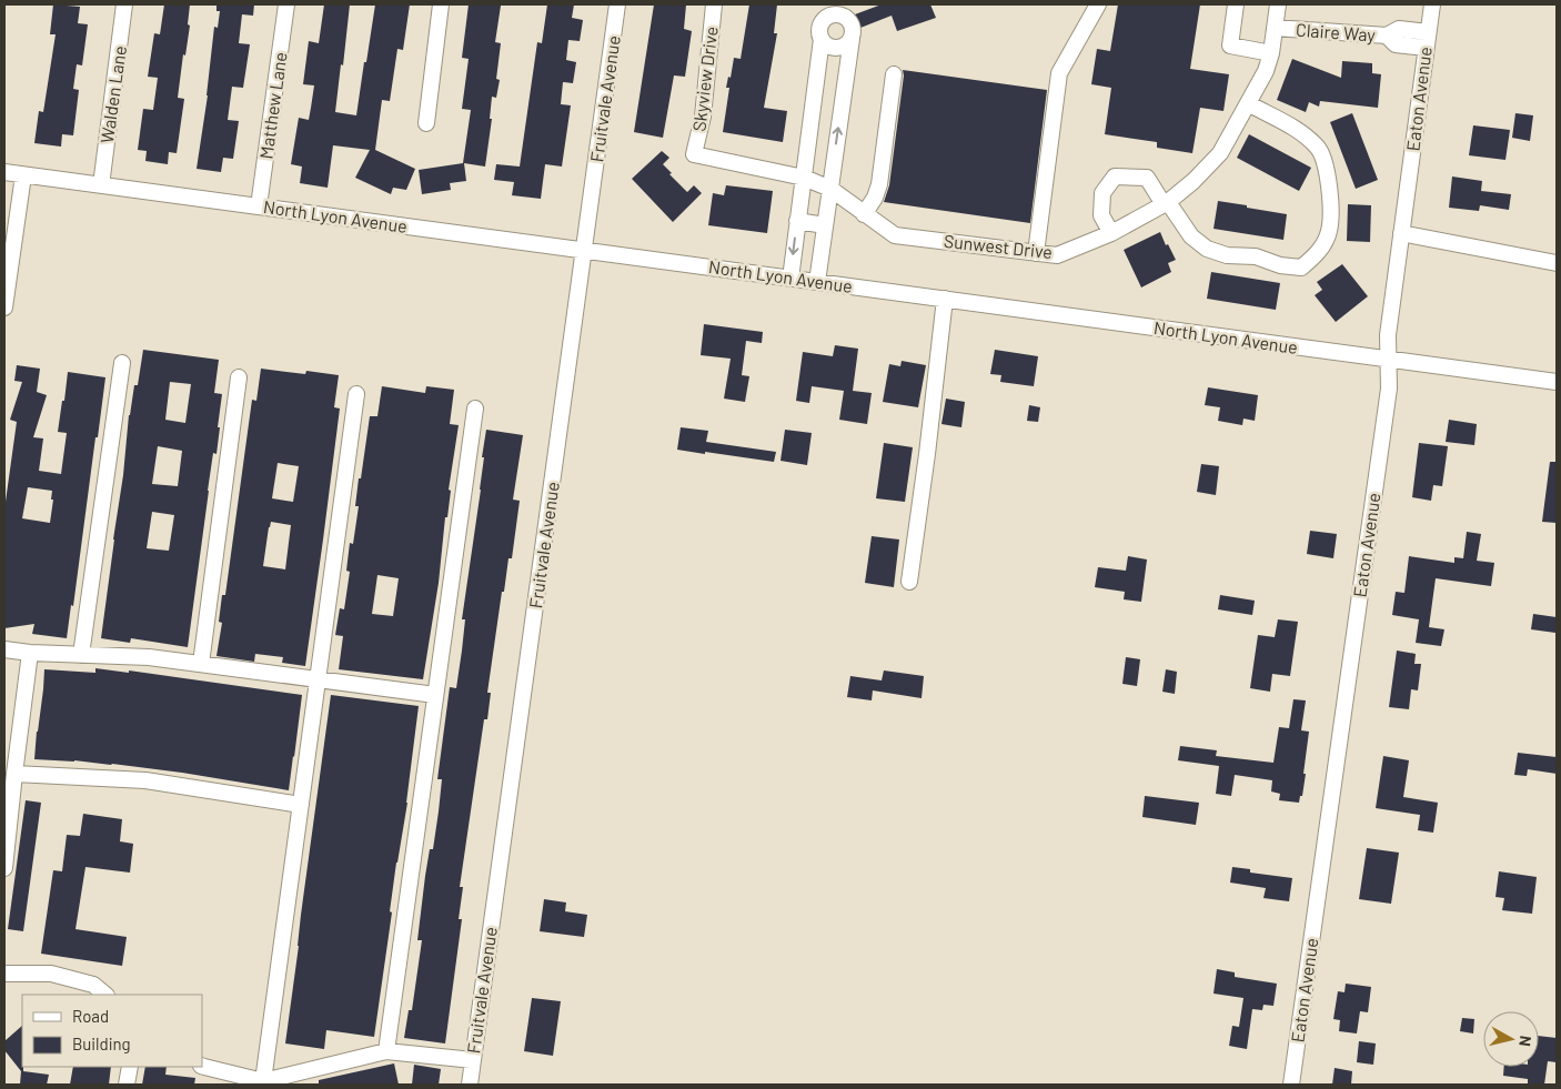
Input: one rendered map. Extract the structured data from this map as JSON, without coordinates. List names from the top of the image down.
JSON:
{
  "streets": {
    "street": [
      "Claire Way",
      "Skyview Drive",
      "Walden Lane",
      "Fruitvale Avenue",
      "Eaton Avenue",
      "Matthew Lane",
      "North Lyon Avenue",
      "Sunwest Drive"
    ]
  },
  "crossings": [
    ["Claire Way", "Eaton Avenue"],
    ["Claire Way", "Sunwest Drive"],
    ["Skyview Drive", "Sunwest Drive"],
    ["Walden Lane", "North Lyon Avenue"],
    ["Fruitvale Avenue", "North Lyon Avenue"],
    ["Eaton Avenue", "North Lyon Avenue"],
    ["Matthew Lane", "North Lyon Avenue"]
  ],
  "legend": ["Road", "Building"],
  "north": "right"
}
